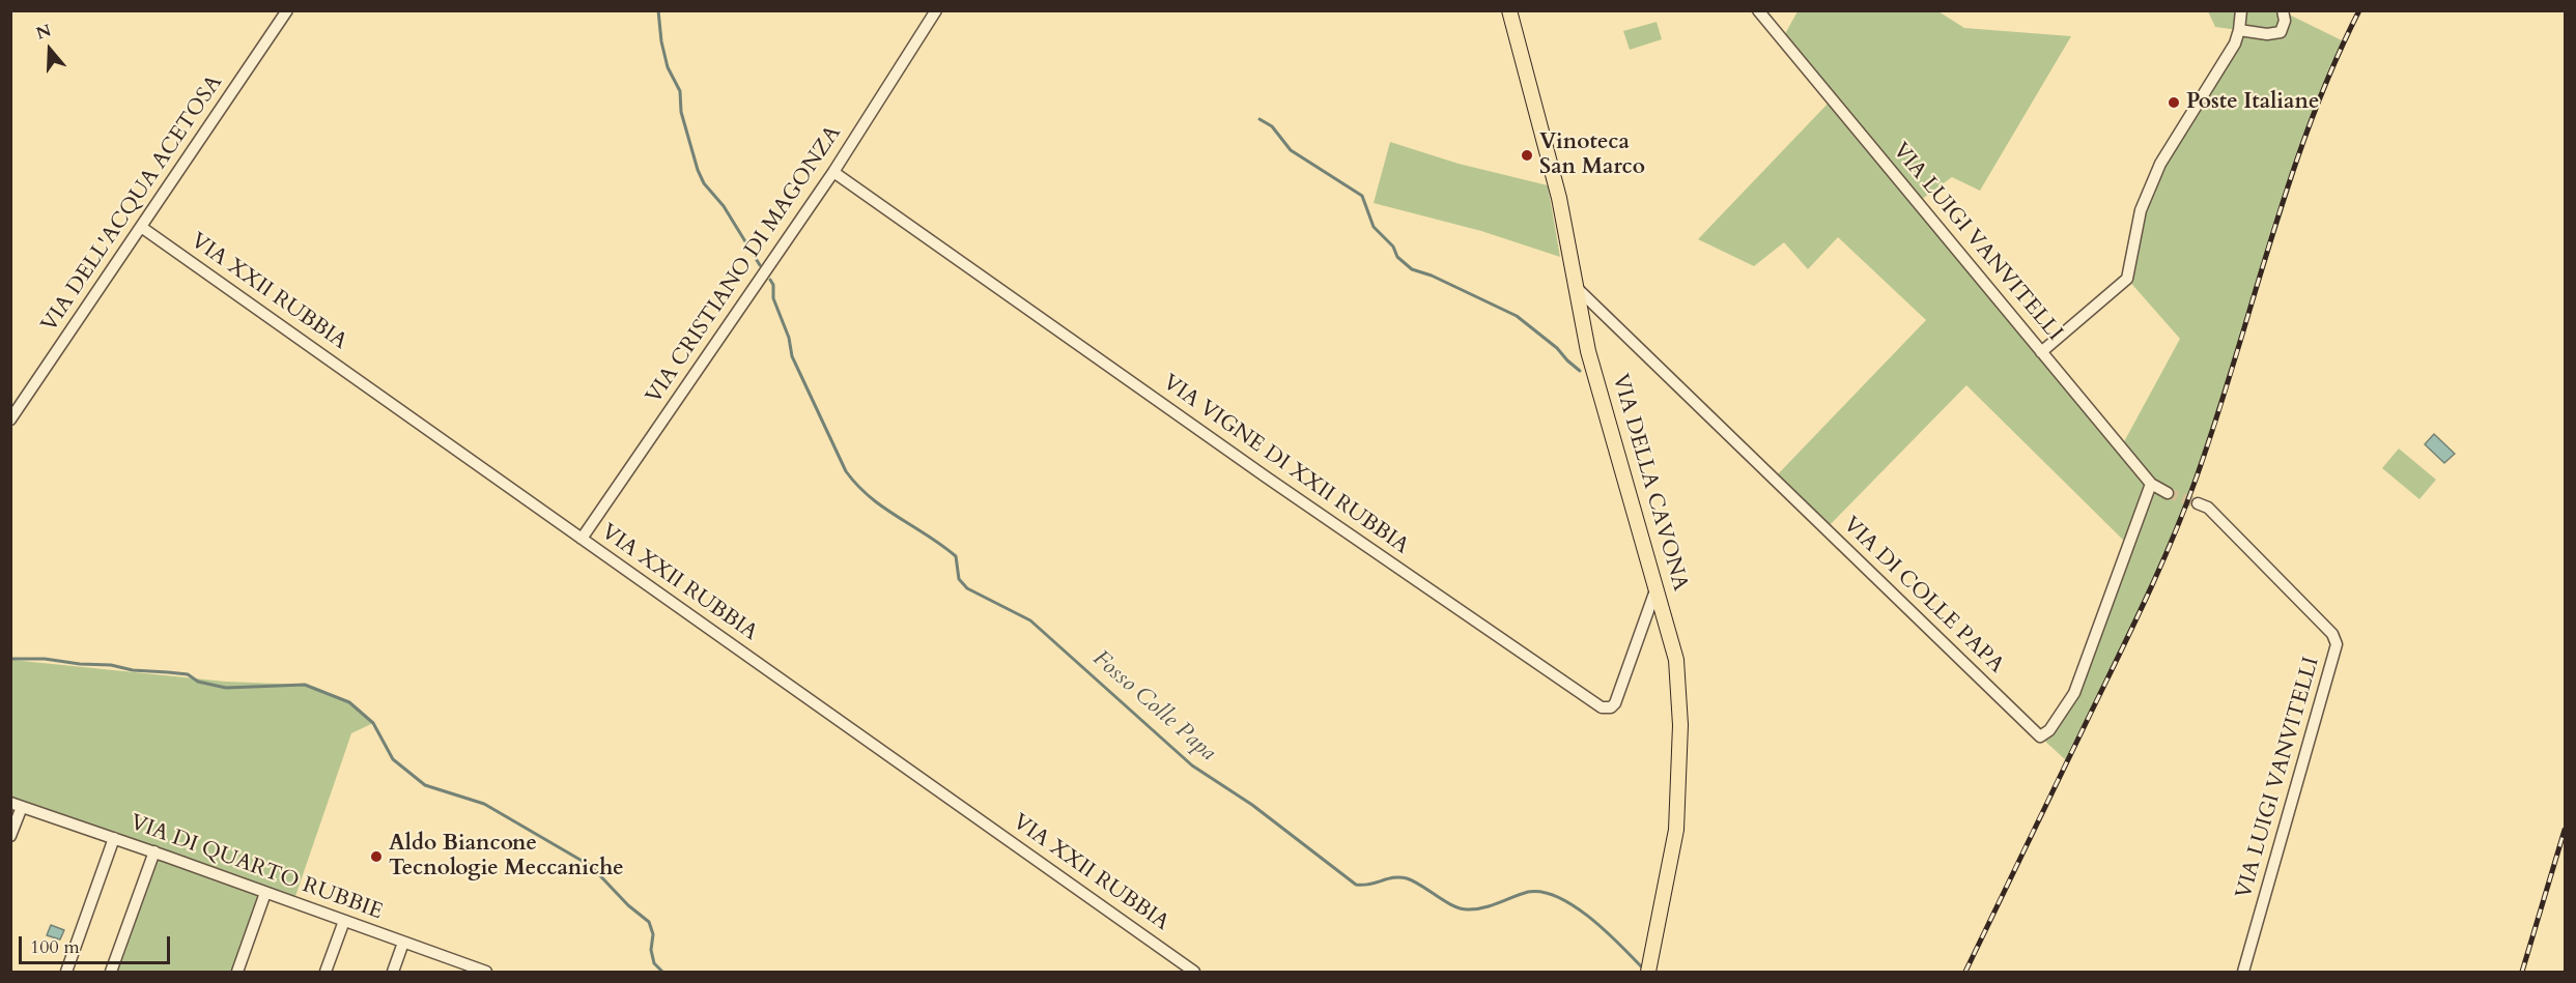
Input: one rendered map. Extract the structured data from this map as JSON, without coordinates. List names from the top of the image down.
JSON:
{
  "streets": {
    "main road": ["VIA DELLA CAVONA"],
    "street": [
      "VIA DELL'ACQUA ACETOSA",
      "VIA LUIGI VANVITELLI",
      "VIA CRISTIANO DI MAGONZA",
      "VIA XXII RUBBIA",
      "VIA VIGNE DI XXII RUBBIA",
      "VIA DI COLLE PAPA",
      "VIA DI QUARTO RUBBIE"
    ]
  },
  "crossings": [
    ["VIA DELL'ACQUA ACETOSA", "VIA XXII RUBBIA"],
    ["VIA LUIGI VANVITELLI", "VIA DI COLLE PAPA"],
    ["VIA CRISTIANO DI MAGONZA", "VIA XXII RUBBIA"],
    ["VIA CRISTIANO DI MAGONZA", "VIA VIGNE DI XXII RUBBIA"],
    ["VIA VIGNE DI XXII RUBBIA", "VIA DELLA CAVONA"],
    ["VIA DELLA CAVONA", "VIA DI COLLE PAPA"]
  ],
  "water": ["Fosso Colle Papa"],
  "places": ["Poste Italiane", "Vinoteca San Marco", "Aldo Biancone Tecnologie Meccaniche"],
  "scale_bar": "100 m",
  "north": "top"
}
